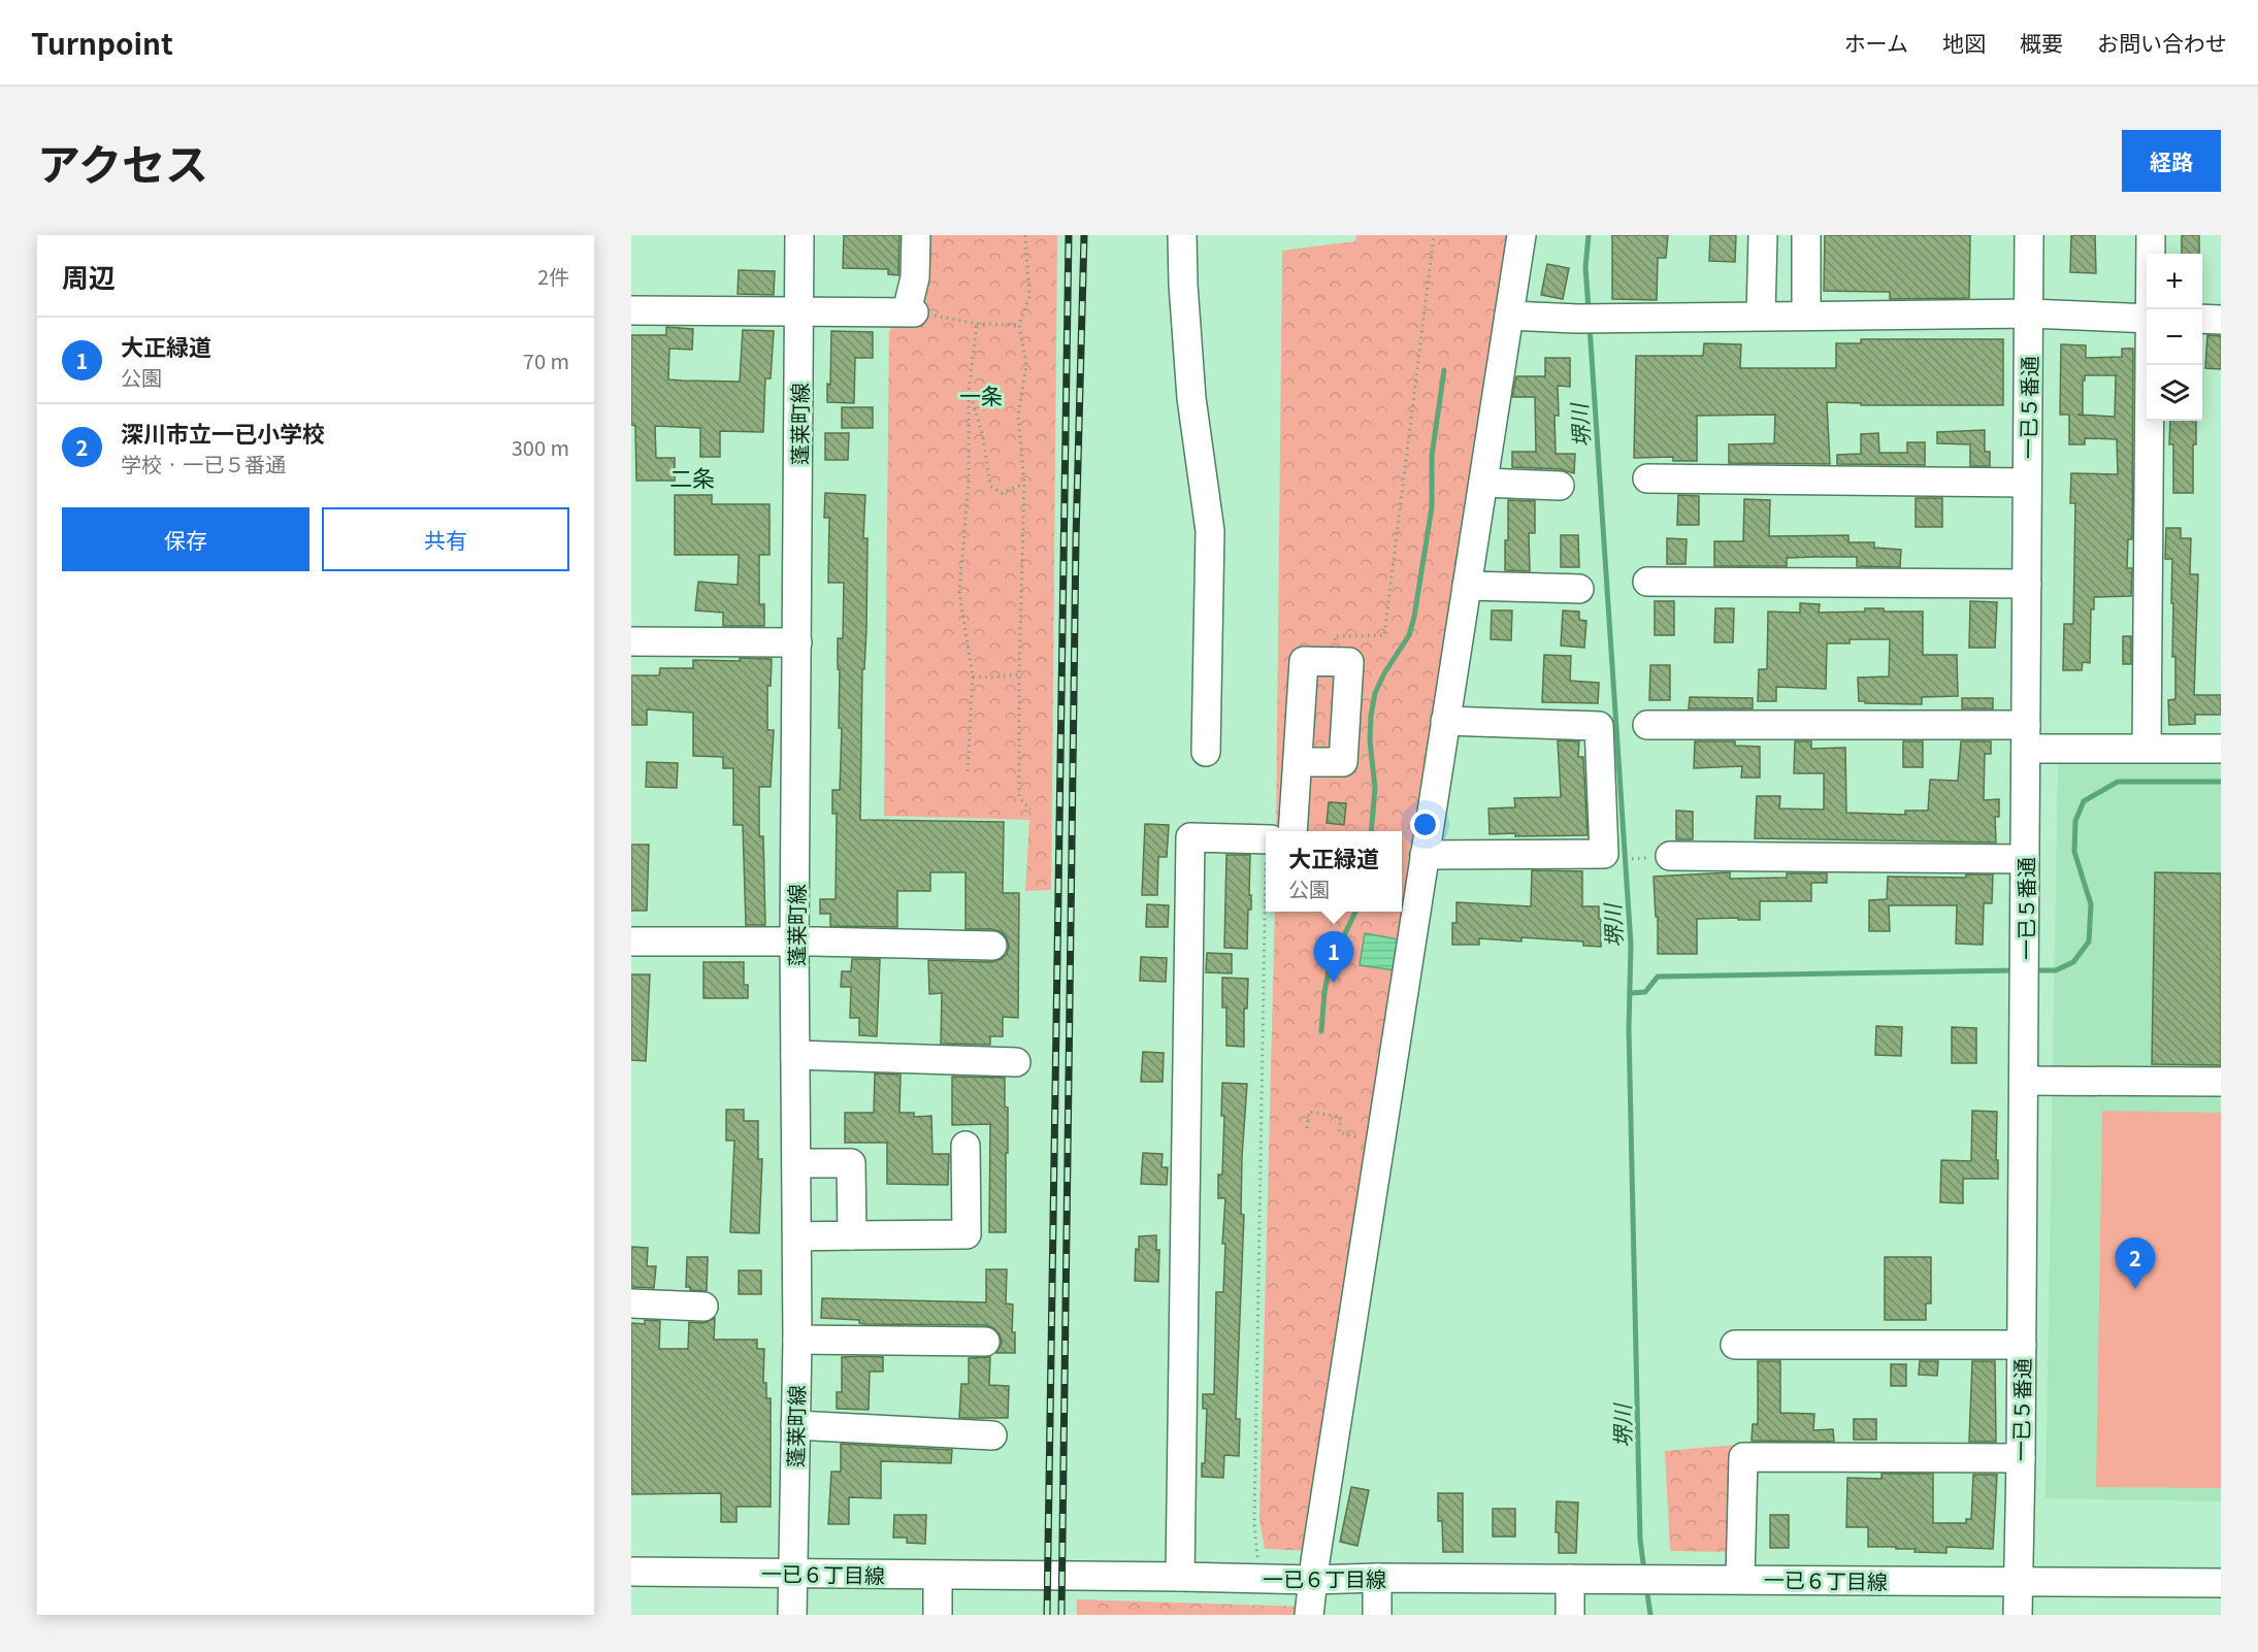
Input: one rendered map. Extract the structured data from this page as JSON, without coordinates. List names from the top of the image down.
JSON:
{
  "streets": {
    "street": ["一已５番通", "蓬莱町線", "一已６丁目線"]
  },
  "crossings": [
    ["一已５番通", "一已６丁目線"],
    ["蓬莱町線", "一已６丁目線"]
  ],
  "districts": ["一条", "二条"],
  "water": ["堺川"],
  "page": {
    "header": "Turnpoint",
    "nav": [
      "ホーム",
      "地図",
      "概要",
      "お問い合わせ"
    ],
    "title": "アクセス",
    "buttons": [
      "経路",
      ["保存", "共有"]
    ],
    "heading": ["周辺", "2件"],
    "map_buttons": ["+", "−"],
    "list": [
      {
        "mark": "1",
        "name": "大正緑道",
        "note": "公園",
        "value": "70 m"
      },
      {
        "mark": "2",
        "name": "深川市立一已小学校",
        "note": "学校 · 一已５番通",
        "value": "300 m"
      }
    ],
    "popup": ["大正緑道", "公園"],
    "pins": ["1", "2"]
  }
}
